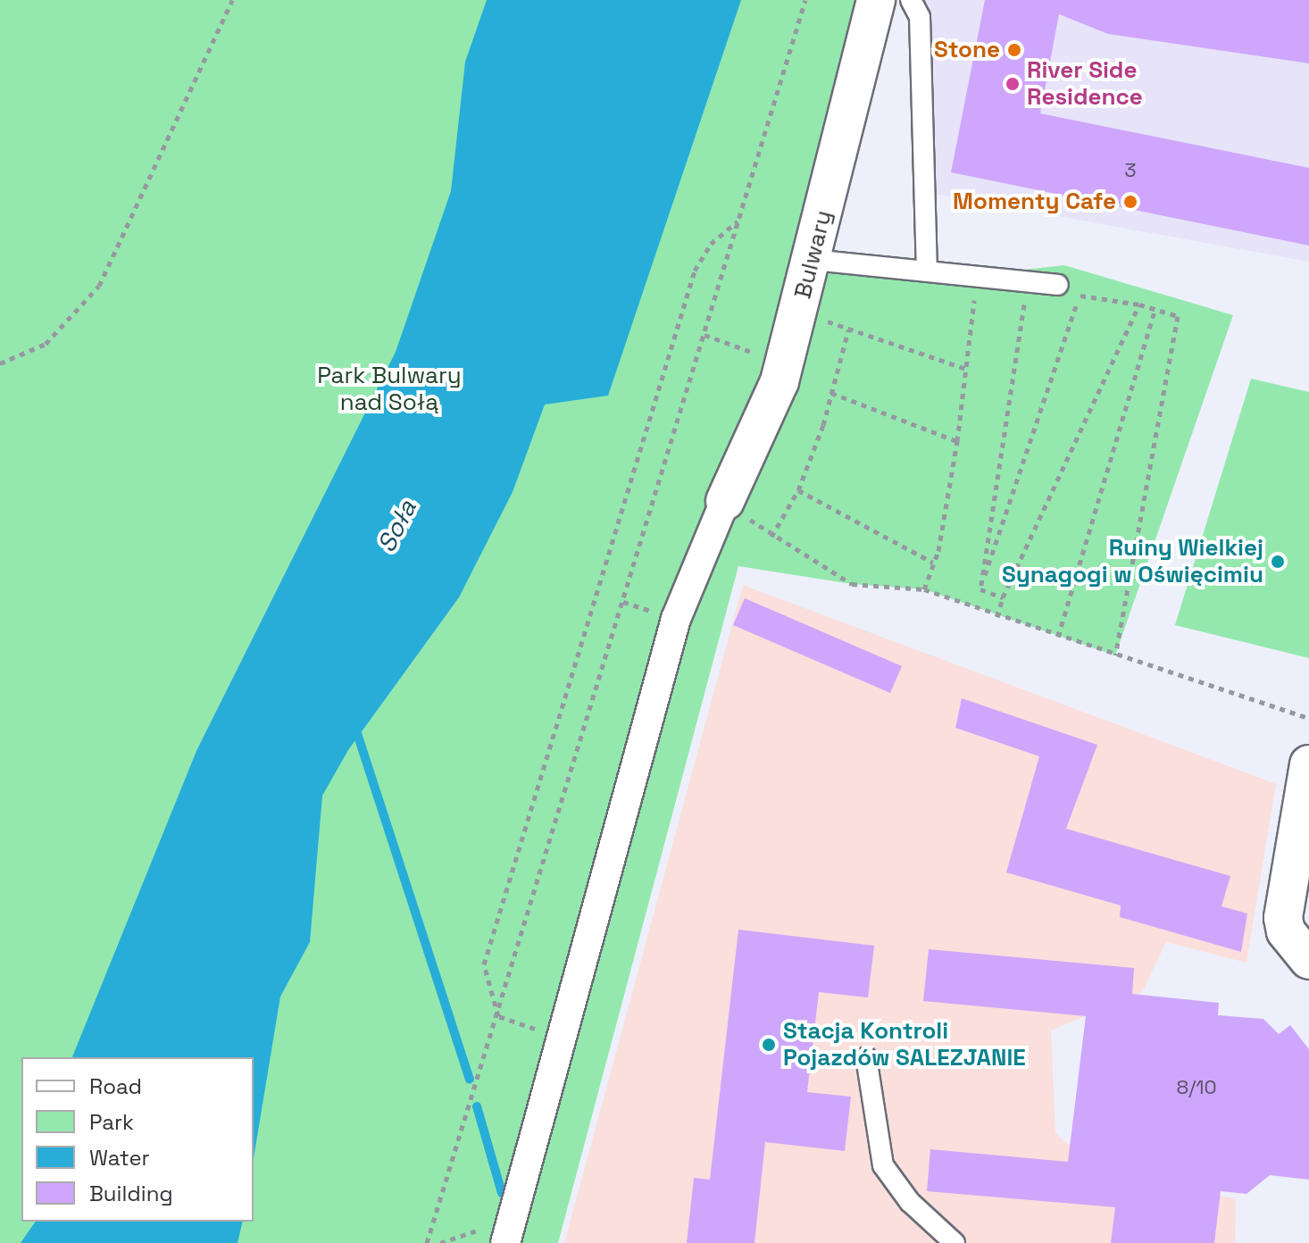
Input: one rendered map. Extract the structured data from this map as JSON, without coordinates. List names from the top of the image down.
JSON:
{
  "streets": {
    "street": ["Bulwary"]
  },
  "water": ["Soła"],
  "parks": ["Park Bulwary nad Sołą"],
  "places": [
    "Stone",
    "River Side Residence",
    "Momenty Cafe",
    "Ruiny Wielkiej Synagogi w Oświęcimiu",
    "Stacja Kontroli Pojazdów SALEZJANIE"
  ],
  "house_numbers": ["3", "8/10"],
  "legend": [
    "Road",
    "Park",
    "Water",
    "Building"
  ]
}
